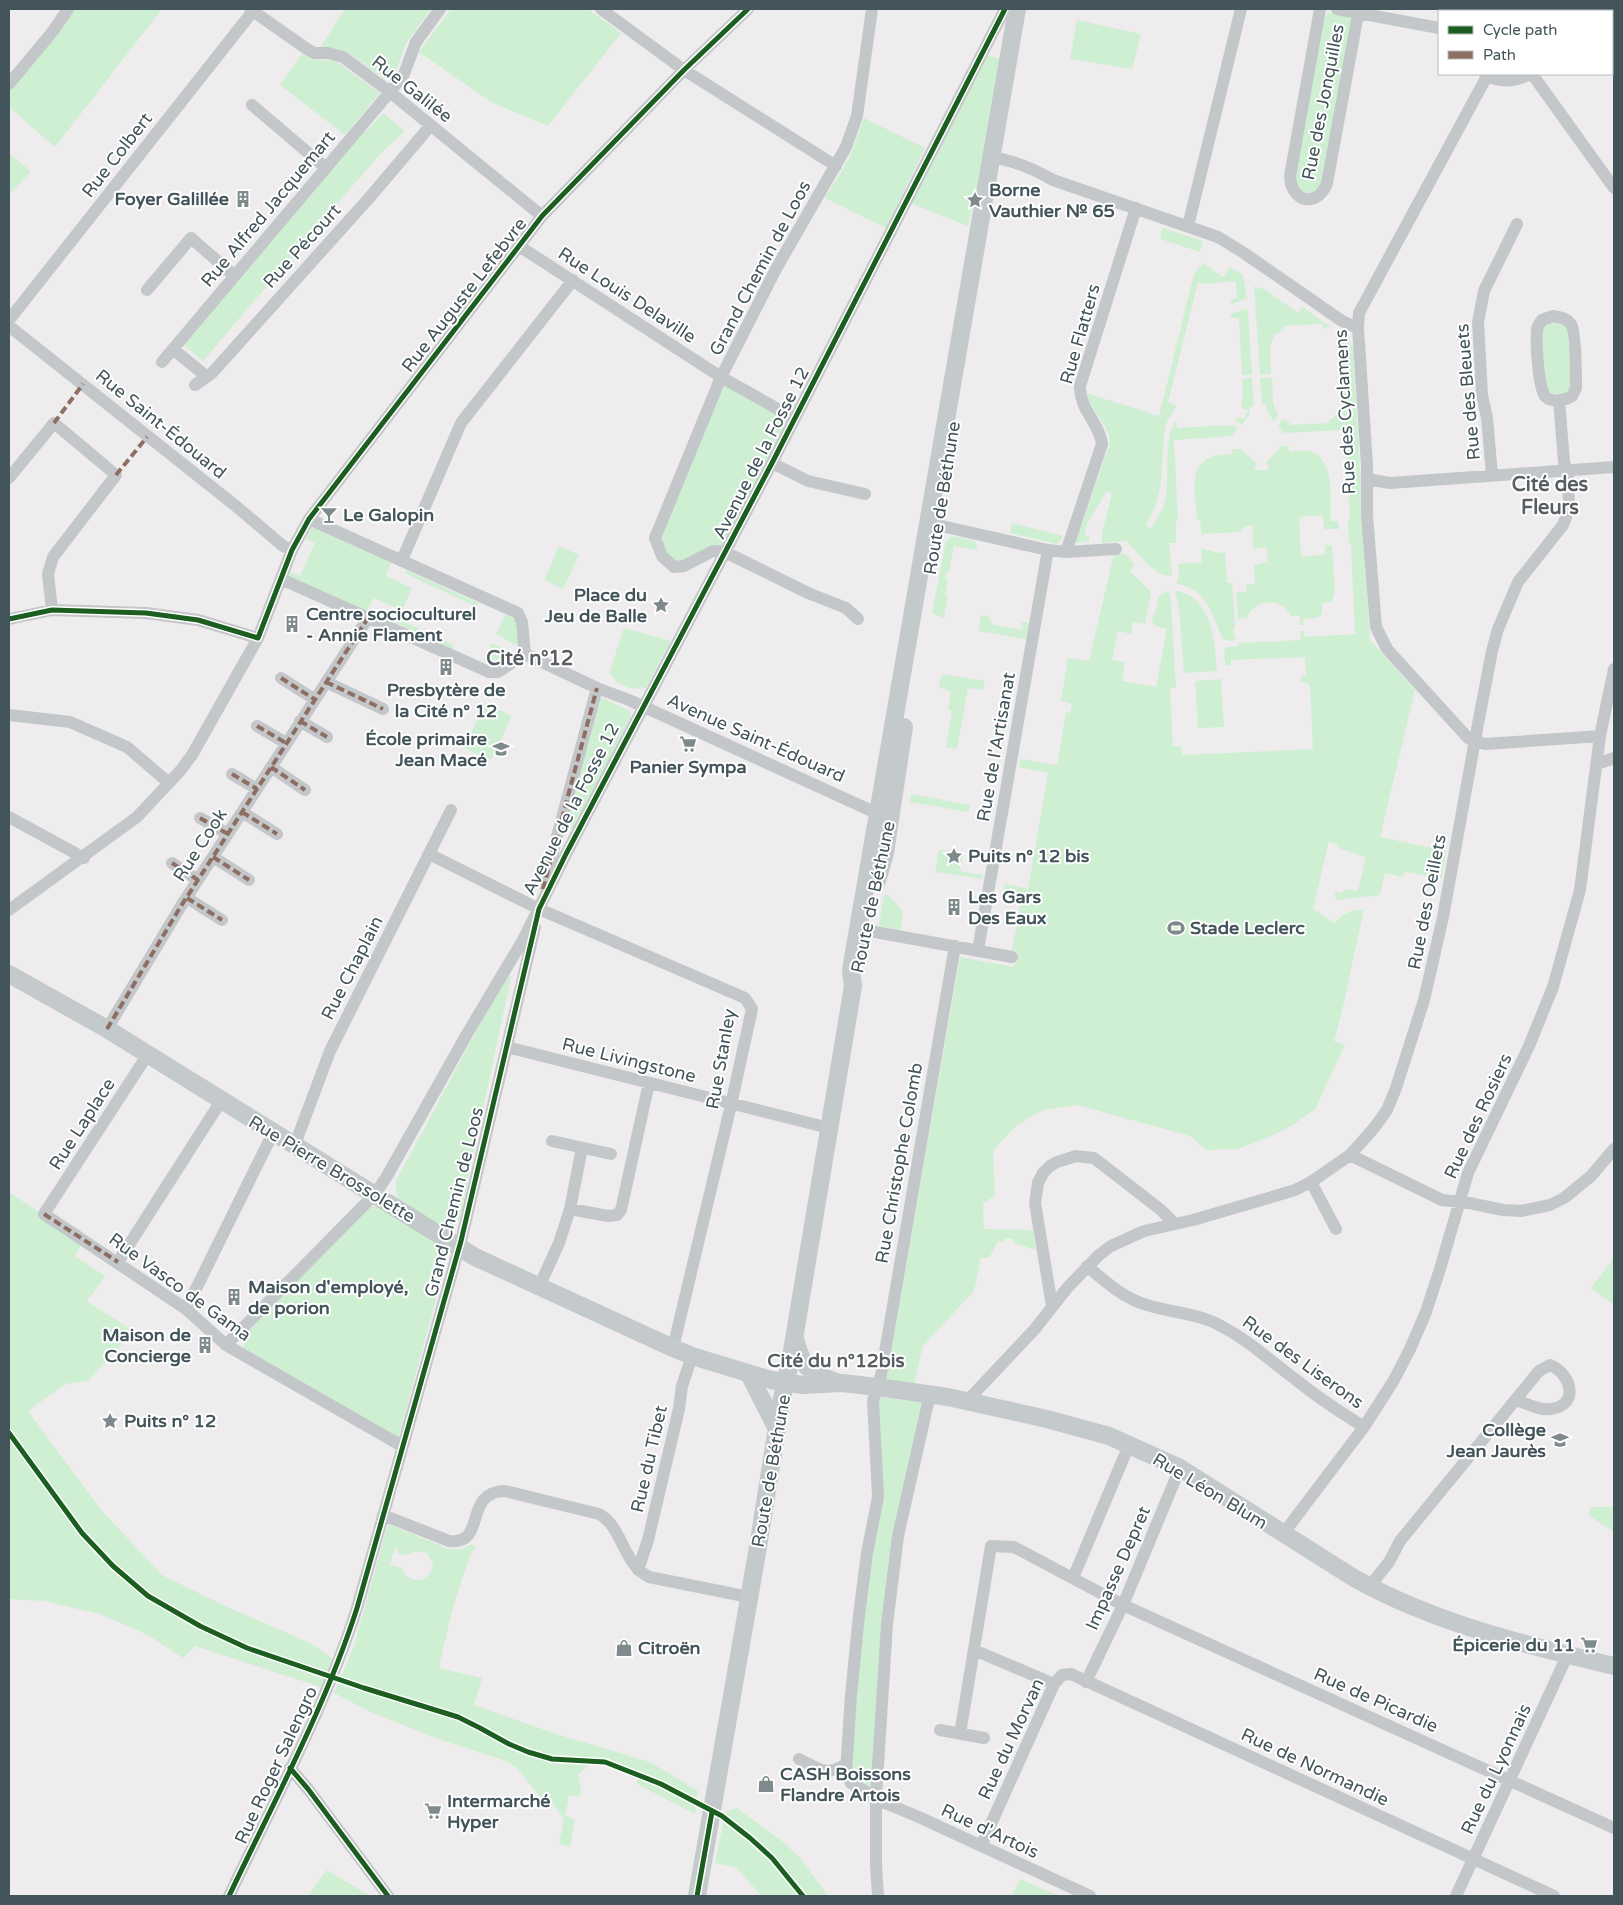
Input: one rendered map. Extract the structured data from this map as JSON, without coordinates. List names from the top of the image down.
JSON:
{
  "streets": {
    "main road": ["Route de Béthune", "Rue Pierre Brossolette", "Rue Léon Blum"],
    "street": [
      "Rue Galilée",
      "Rue des Jonquilles",
      "Rue Colbert",
      "Rue Alfred Jacquemart",
      "Rue Pécourt",
      "Grand Chemin de Loos",
      "Rue Auguste Lefebvre",
      "Rue Louis Delaville",
      "Rue Flatters",
      "Rue des Bleuets",
      "Rue des Cyclamens",
      "Rue Saint-Édouard",
      "Avenue de la Fosse 12",
      "Avenue Saint-Édouard",
      "Rue de l'Artisanat",
      "Rue Cook",
      "Rue des Oeillets",
      "Rue Chaplain",
      "Rue Stanley",
      "Rue Livingstone",
      "Rue des Rosiers",
      "Rue Laplace",
      "Rue Christophe Colomb",
      "Rue Vasco de Gama",
      "Rue des Liserons",
      "Rue du Tibet",
      "Impasse Depret",
      "Rue de Picardie",
      "Rue du Morvan",
      "Rue Roger Salengro",
      "Rue de Normandie",
      "Rue du Lyonnais",
      "Rue d'Artois"
    ]
  },
  "crossings": [
    ["Rue Galilée", "Rue Colbert"],
    ["Rue Galilée", "Rue Alfred Jacquemart"],
    ["Rue Galilée", "Rue Pécourt"],
    ["Rue Galilée", "Rue Auguste Lefebvre"],
    ["Grand Chemin de Loos", "Rue Louis Delaville"],
    ["Grand Chemin de Loos", "Avenue de la Fosse 12"],
    ["Grand Chemin de Loos", "Avenue Saint-Édouard"],
    ["Grand Chemin de Loos", "Rue Stanley"],
    ["Grand Chemin de Loos", "Rue Livingstone"],
    ["Grand Chemin de Loos", "Rue Pierre Brossolette"],
    ["Grand Chemin de Loos", "Rue Vasco de Gama"],
    ["Grand Chemin de Loos", "Rue Roger Salengro"],
    ["Rue Auguste Lefebvre", "Rue Louis Delaville"],
    ["Rue Auguste Lefebvre", "Rue Saint-Édouard"],
    ["Rue Louis Delaville", "Avenue de la Fosse 12"],
    ["Rue des Cyclamens", "Rue des Oeillets"],
    ["Avenue de la Fosse 12", "Avenue Saint-Édouard"],
    ["Avenue de la Fosse 12", "Rue Stanley"],
    ["Avenue de la Fosse 12", "Rue Pierre Brossolette"],
    ["Avenue de la Fosse 12", "Rue Vasco de Gama"],
    ["Route de Béthune", "Avenue Saint-Édouard"],
    ["Route de Béthune", "Rue Livingstone"],
    ["Route de Béthune", "Rue Pierre Brossolette"],
    ["Route de Béthune", "Rue Léon Blum"],
    ["Rue Cook", "Rue Pierre Brossolette"],
    ["Rue des Oeillets", "Rue des Liserons"],
    ["Rue des Oeillets", "Rue Léon Blum"],
    ["Rue Chaplain", "Rue Stanley"],
    ["Rue Chaplain", "Rue Pierre Brossolette"],
    ["Rue Stanley", "Rue Livingstone"],
    ["Rue Stanley", "Rue Pierre Brossolette"],
    ["Rue des Rosiers", "Rue des Liserons"],
    ["Rue des Rosiers", "Rue Léon Blum"],
    ["Rue Laplace", "Rue Pierre Brossolette"],
    ["Rue Laplace", "Rue Vasco de Gama"],
    ["Rue Christophe Colomb", "Rue Léon Blum"],
    ["Rue Christophe Colomb", "Rue d'Artois"],
    ["Rue Pierre Brossolette", "Rue du Tibet"],
    ["Rue Pierre Brossolette", "Rue Léon Blum"],
    ["Rue du Tibet", "Rue Roger Salengro"],
    ["Rue Léon Blum", "Impasse Depret"],
    ["Rue Léon Blum", "Rue du Lyonnais"],
    ["Impasse Depret", "Rue de Picardie"],
    ["Impasse Depret", "Rue de Normandie"],
    ["Rue de Picardie", "Rue de Normandie"],
    ["Rue de Picardie", "Rue du Lyonnais"],
    ["Rue du Morvan", "Rue de Normandie"],
    ["Rue du Morvan", "Rue d'Artois"],
    ["Rue de Normandie", "Rue du Lyonnais"]
  ],
  "districts": ["Cité des Fleurs", "Cité n°12", "Cité du n°12bis"],
  "places": {
    "building": [
      "Foyer Galillée",
      "Centre socioculturel - Annie Flament",
      "Presbytère de la Cité n° 12",
      "Les Gars Des Eaux",
      "Maison d'employé, de porion",
      "Maison de Concierge"
    ],
    "place": [
      "Borne Vauthier № 65",
      "Place du Jeu de Balle",
      "Puits n° 12 bis",
      "Puits n° 12"
    ],
    "bar": ["Le Galopin"],
    "supermarket": ["Panier Sympa", "Épicerie du 11", "Intermarché Hyper"],
    "school or university": ["École primaire Jean Macé", "Collège Jean Jaurès"],
    "sports": ["Stade Leclerc"],
    "shop": ["Citroën", "CASH Boissons Flandre Artois"]
  },
  "legend": ["Cycle path", "Path"]
}
